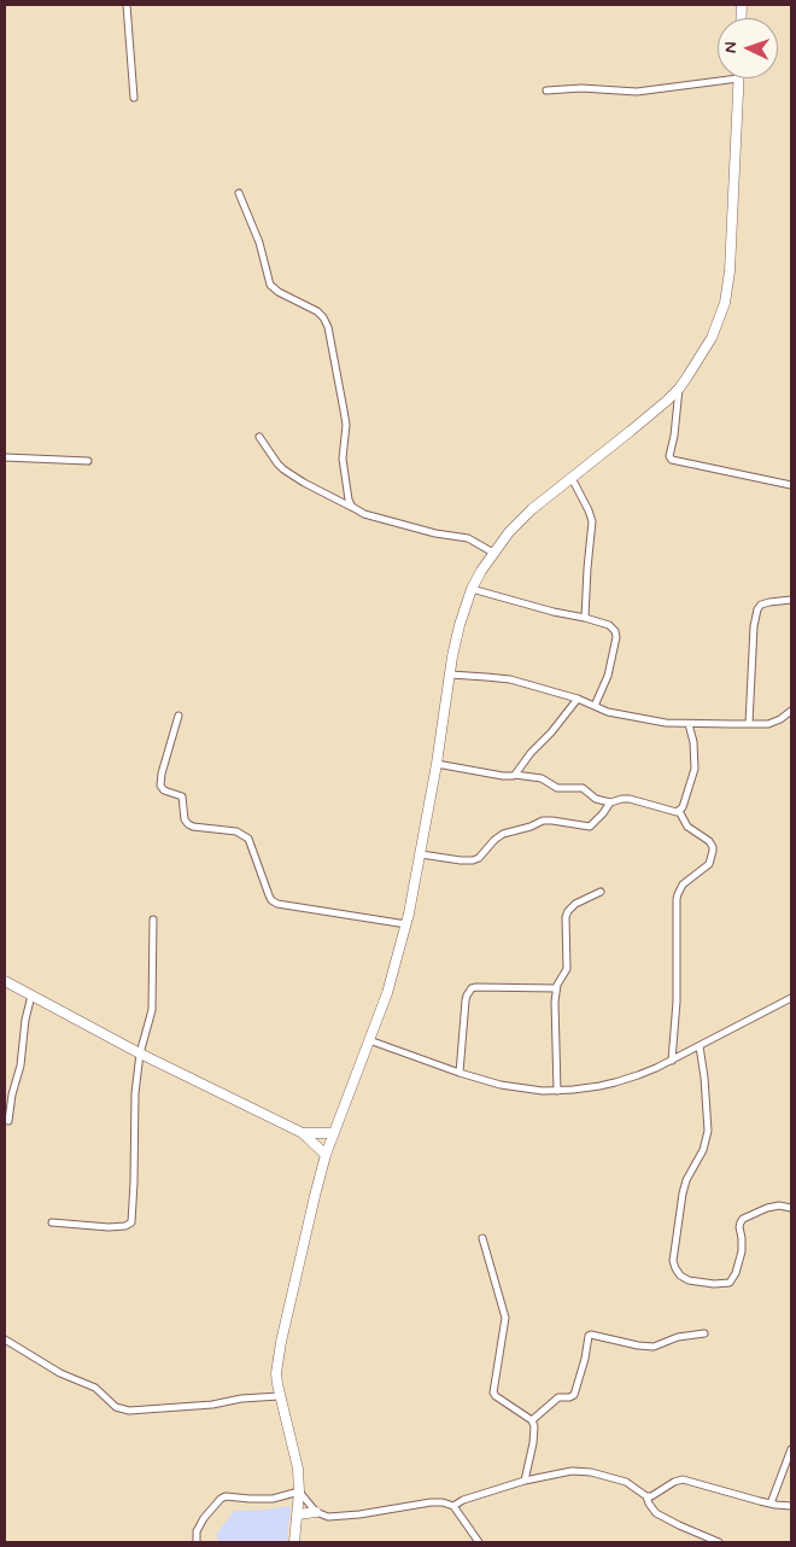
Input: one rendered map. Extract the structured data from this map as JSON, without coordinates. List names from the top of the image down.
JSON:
{
  "north": "left"
}
